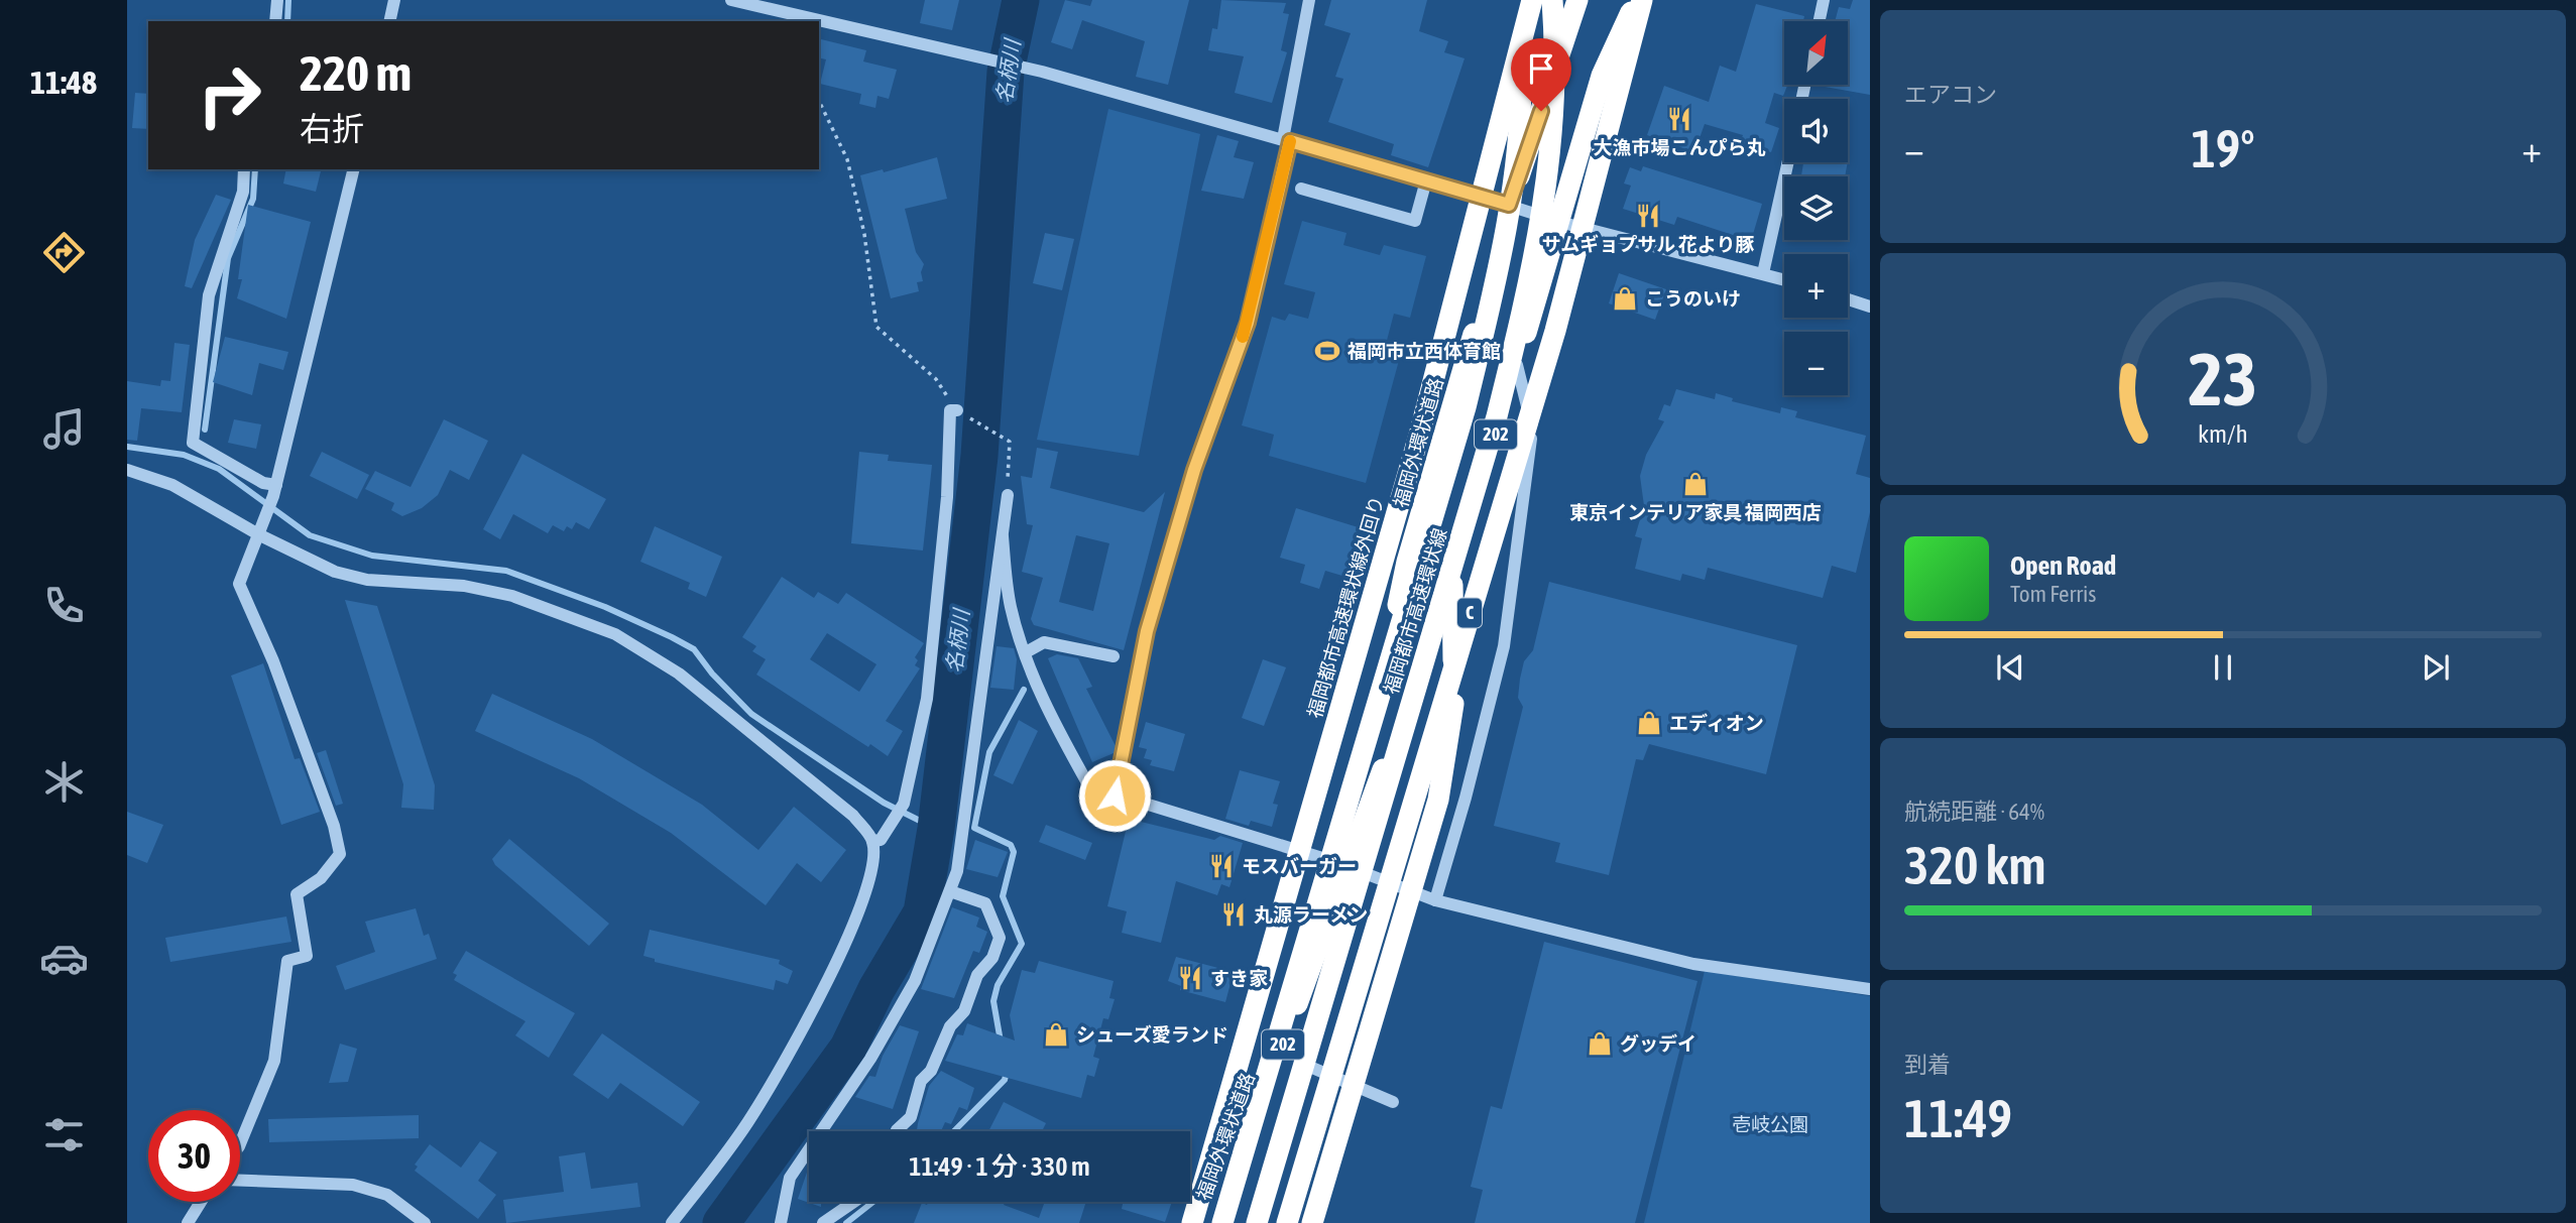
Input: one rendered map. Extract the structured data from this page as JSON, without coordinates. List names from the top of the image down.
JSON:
{
  "streets": {
    "highway": [
      "202",
      "福岡外環状道路",
      "福岡都市高速環状線外回り",
      "福岡都市高速環状線",
      "C"
    ]
  },
  "crossings": [
    ["202", "福岡外環状道路"],
    ["福岡外環状道路", "福岡都市高速環状線"]
  ],
  "water": ["名柄川"],
  "parks": ["壱岐公園"],
  "places": {
    "restaurant": [
      "大漁市場こんぴら丸",
      "サムギョプサル 花より豚",
      "モスバーガー",
      "丸源ラーメン",
      "すき家"
    ],
    "shop": [
      "こうのいけ",
      "東京インテリア家具 福岡西店",
      "エディオン",
      "シューズ愛ランド",
      "グッデイ"
    ],
    "sports": ["福岡市立西体育館"]
  },
  "north": "top right",
  "page": {
    "tabs": "11:48",
    "tile": [
      "エアコン",
      ["航続距離 · 64%", "320 km"],
      ["到着", "11:49"]
    ],
    "map_buttons": ["+", "−"],
    "turn": ["220 m", "右折"],
    "heat": ["−", "19°", "+"],
    "song": ["Open Road", "Tom Ferris"],
    "limit": "30",
    "trip": "11:49 · 1 分 · 330 m",
    "gauge": ["23", "km/h"]
  }
}
